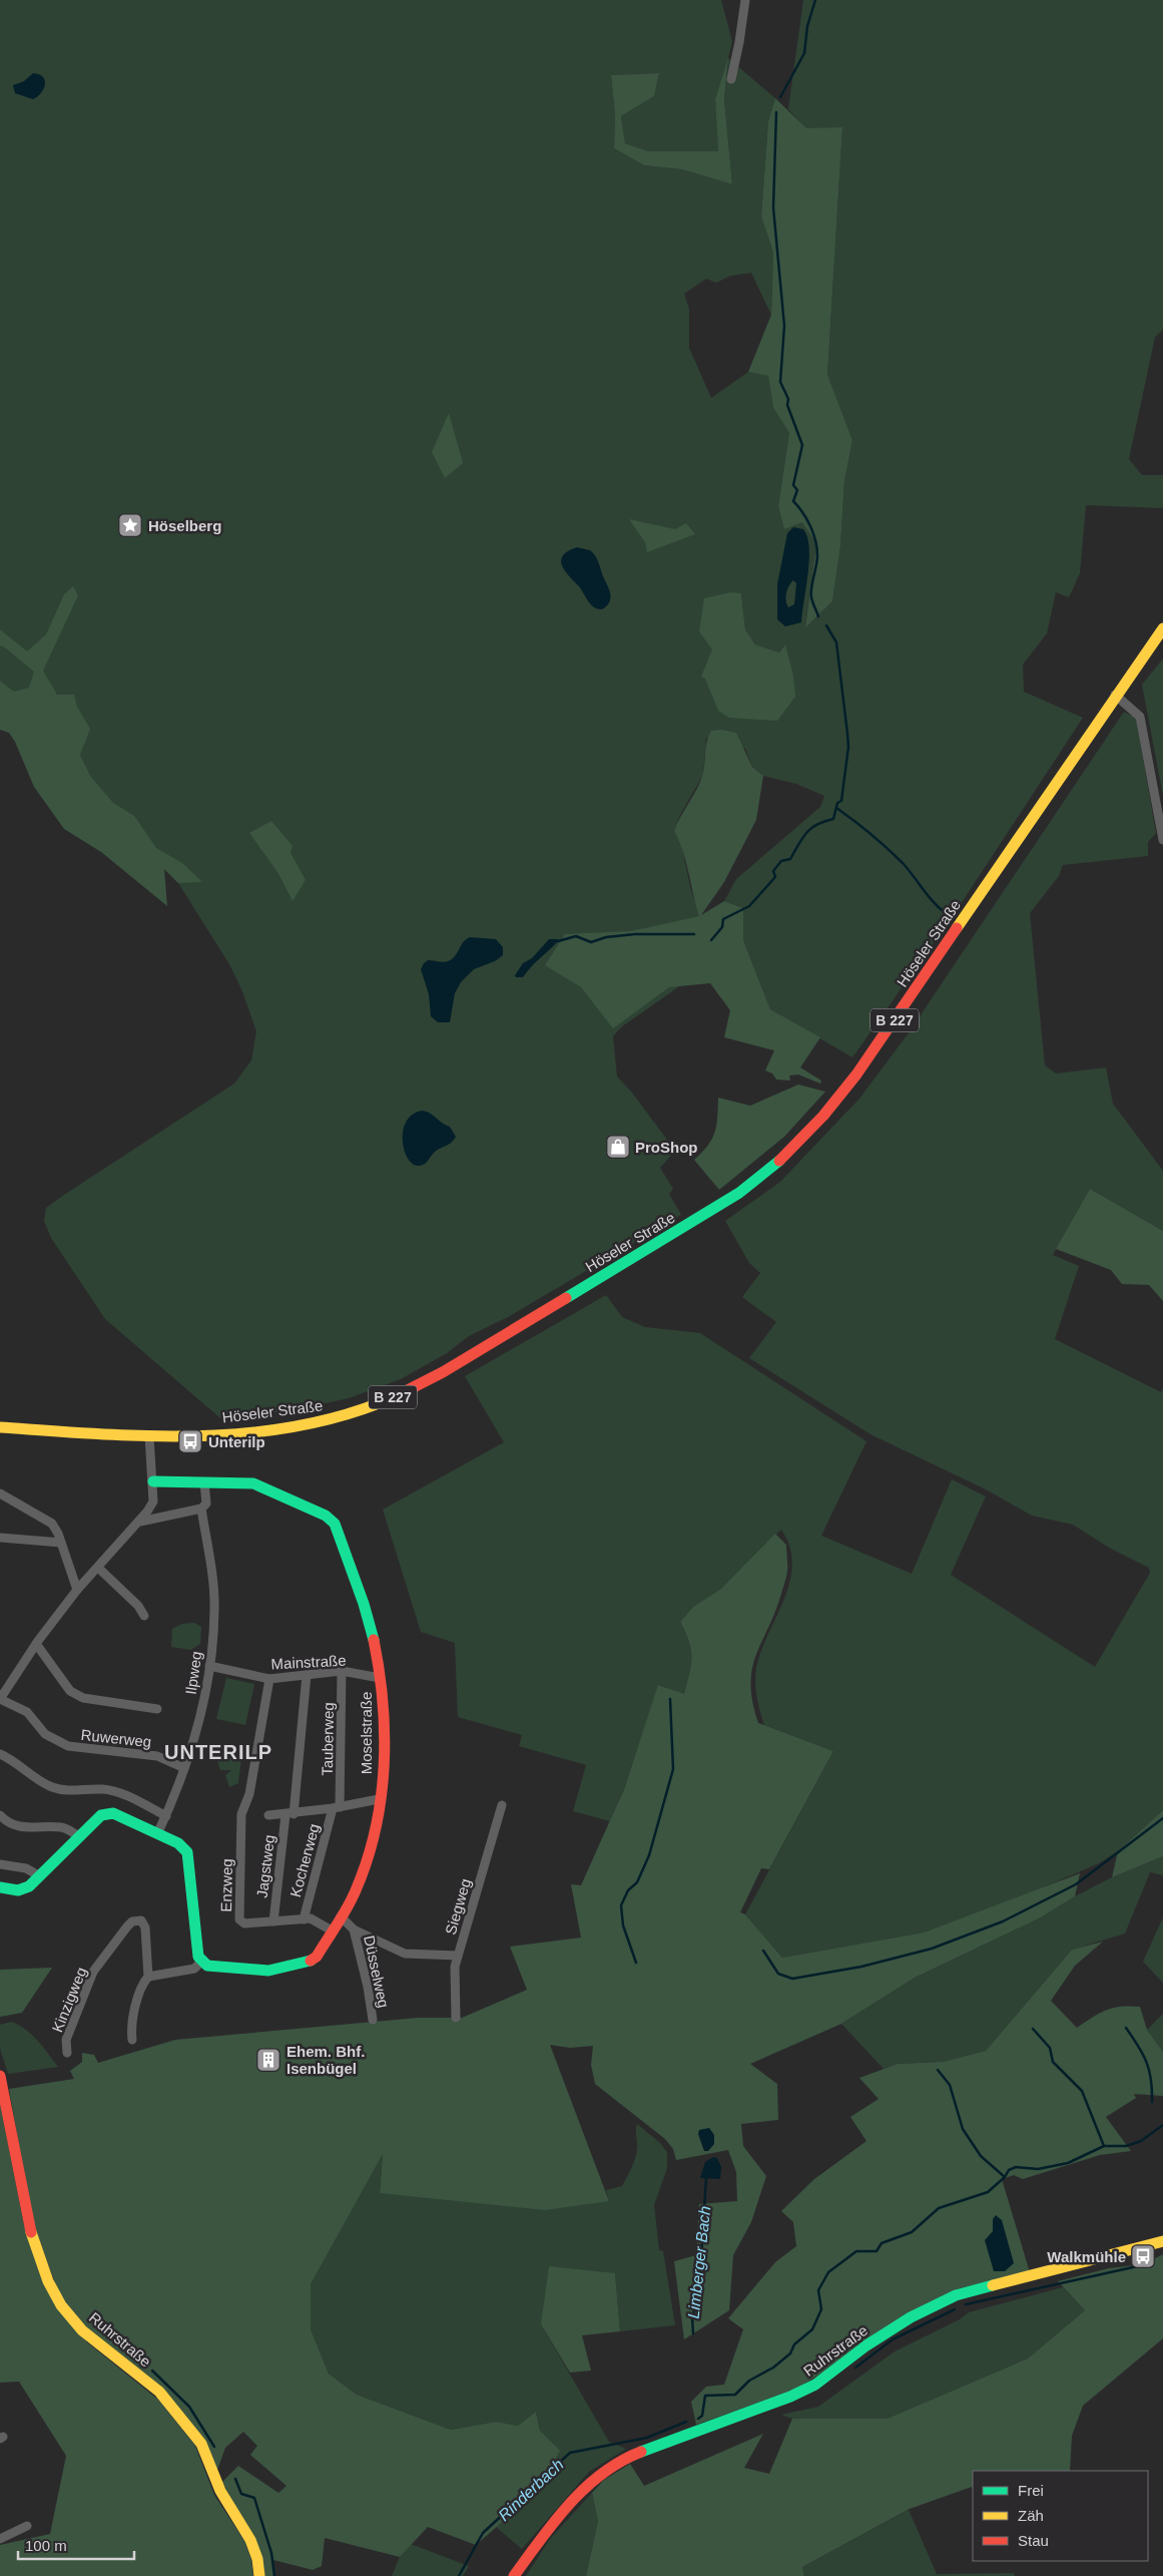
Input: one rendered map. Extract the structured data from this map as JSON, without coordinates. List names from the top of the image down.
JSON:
{
  "streets": {
    "main road": [
      "Höseler Straße",
      "B 227",
      "Moselstraße",
      "Ruhrstraße"
    ],
    "street": [
      "Mainstraße",
      "Ilpweg",
      "Ruwerweg",
      "Tauberweg",
      "Kocherweg",
      "Jagstweg",
      "Enzweg",
      "Siegweg",
      "Düsselweg",
      "Kinzigweg"
    ]
  },
  "crossings": [
    ["Höseler Straße", "B 227"],
    ["Mainstraße", "Ilpweg"],
    ["Mainstraße", "Moselstraße"],
    ["Mainstraße", "Tauberweg"],
    ["Mainstraße", "Jagstweg"],
    ["Mainstraße", "Enzweg"],
    ["Ilpweg", "Ruwerweg"],
    ["Moselstraße", "Enzweg"],
    ["Tauberweg", "Kocherweg"],
    ["Kocherweg", "Enzweg"],
    ["Jagstweg", "Enzweg"]
  ],
  "districts": ["UNTERILP"],
  "water": ["Limberger Bach", "Rinderbach"],
  "places": {
    "place": ["Höselberg"],
    "shop": ["ProShop"],
    "bus stop": ["Unterilp", "Walkmühle"],
    "building": ["Ehem. Bhf. Isenbügel"]
  },
  "legend": ["Frei", "Zäh", "Stau"],
  "scale_bar": "100 m"
}
